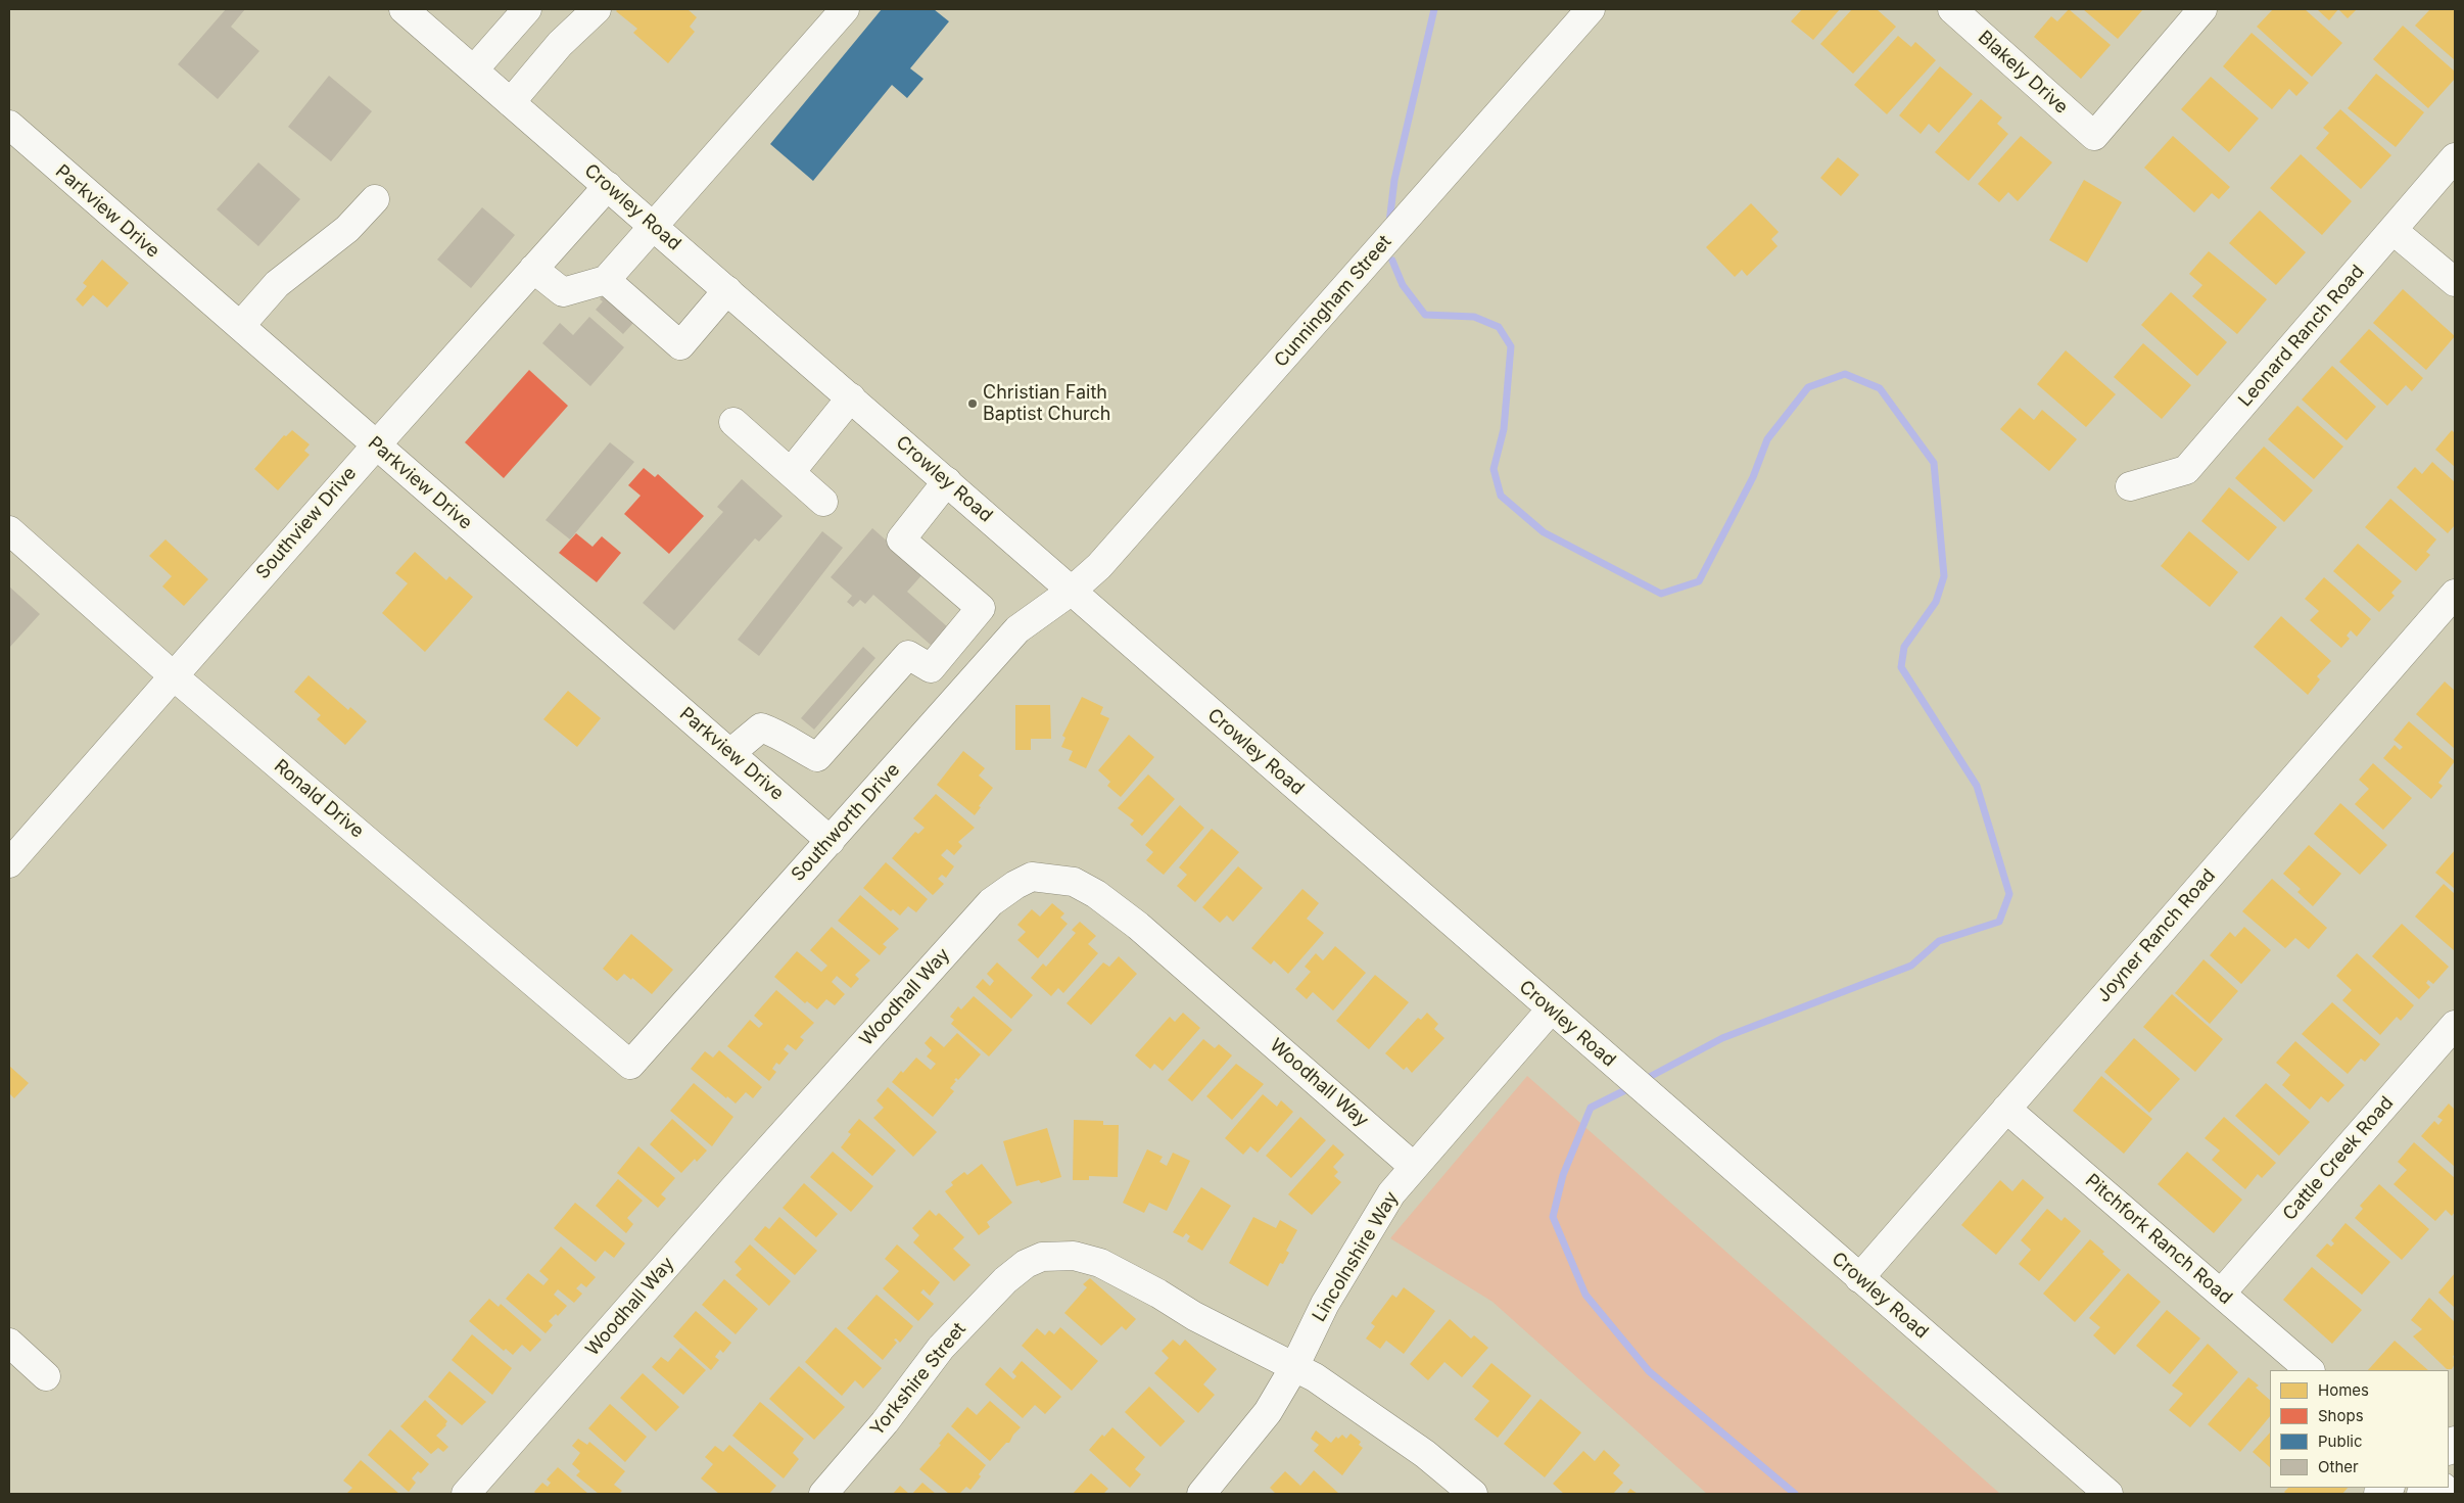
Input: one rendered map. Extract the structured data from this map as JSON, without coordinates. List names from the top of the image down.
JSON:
{
  "streets": {
    "street": [
      "Blakely Drive",
      "Crowley Road",
      "Parkview Drive",
      "Cunningham Street",
      "Leonard Ranch Road",
      "Southview Drive",
      "Ronald Drive",
      "Southworth Drive",
      "Joyner Ranch Road",
      "Woodhall Way",
      "Cattle Creek Road",
      "Pitchfork Ranch Road",
      "Lincolnshire Way",
      "Yorkshire Street"
    ]
  },
  "crossings": [
    ["Crowley Road", "Cunningham Street"],
    ["Crowley Road", "Southview Drive"],
    ["Crowley Road", "Southworth Drive"],
    ["Crowley Road", "Joyner Ranch Road"],
    ["Crowley Road", "Lincolnshire Way"],
    ["Parkview Drive", "Southview Drive"],
    ["Parkview Drive", "Southworth Drive"],
    ["Cunningham Street", "Southworth Drive"],
    ["Southview Drive", "Ronald Drive"],
    ["Ronald Drive", "Southworth Drive"],
    ["Joyner Ranch Road", "Pitchfork Ranch Road"],
    ["Woodhall Way", "Lincolnshire Way"],
    ["Cattle Creek Road", "Pitchfork Ranch Road"],
    ["Lincolnshire Way", "Yorkshire Street"]
  ],
  "places": ["Christian Faith Baptist Church"],
  "legend": [
    "Homes",
    "Shops",
    "Public",
    "Other"
  ]
}
